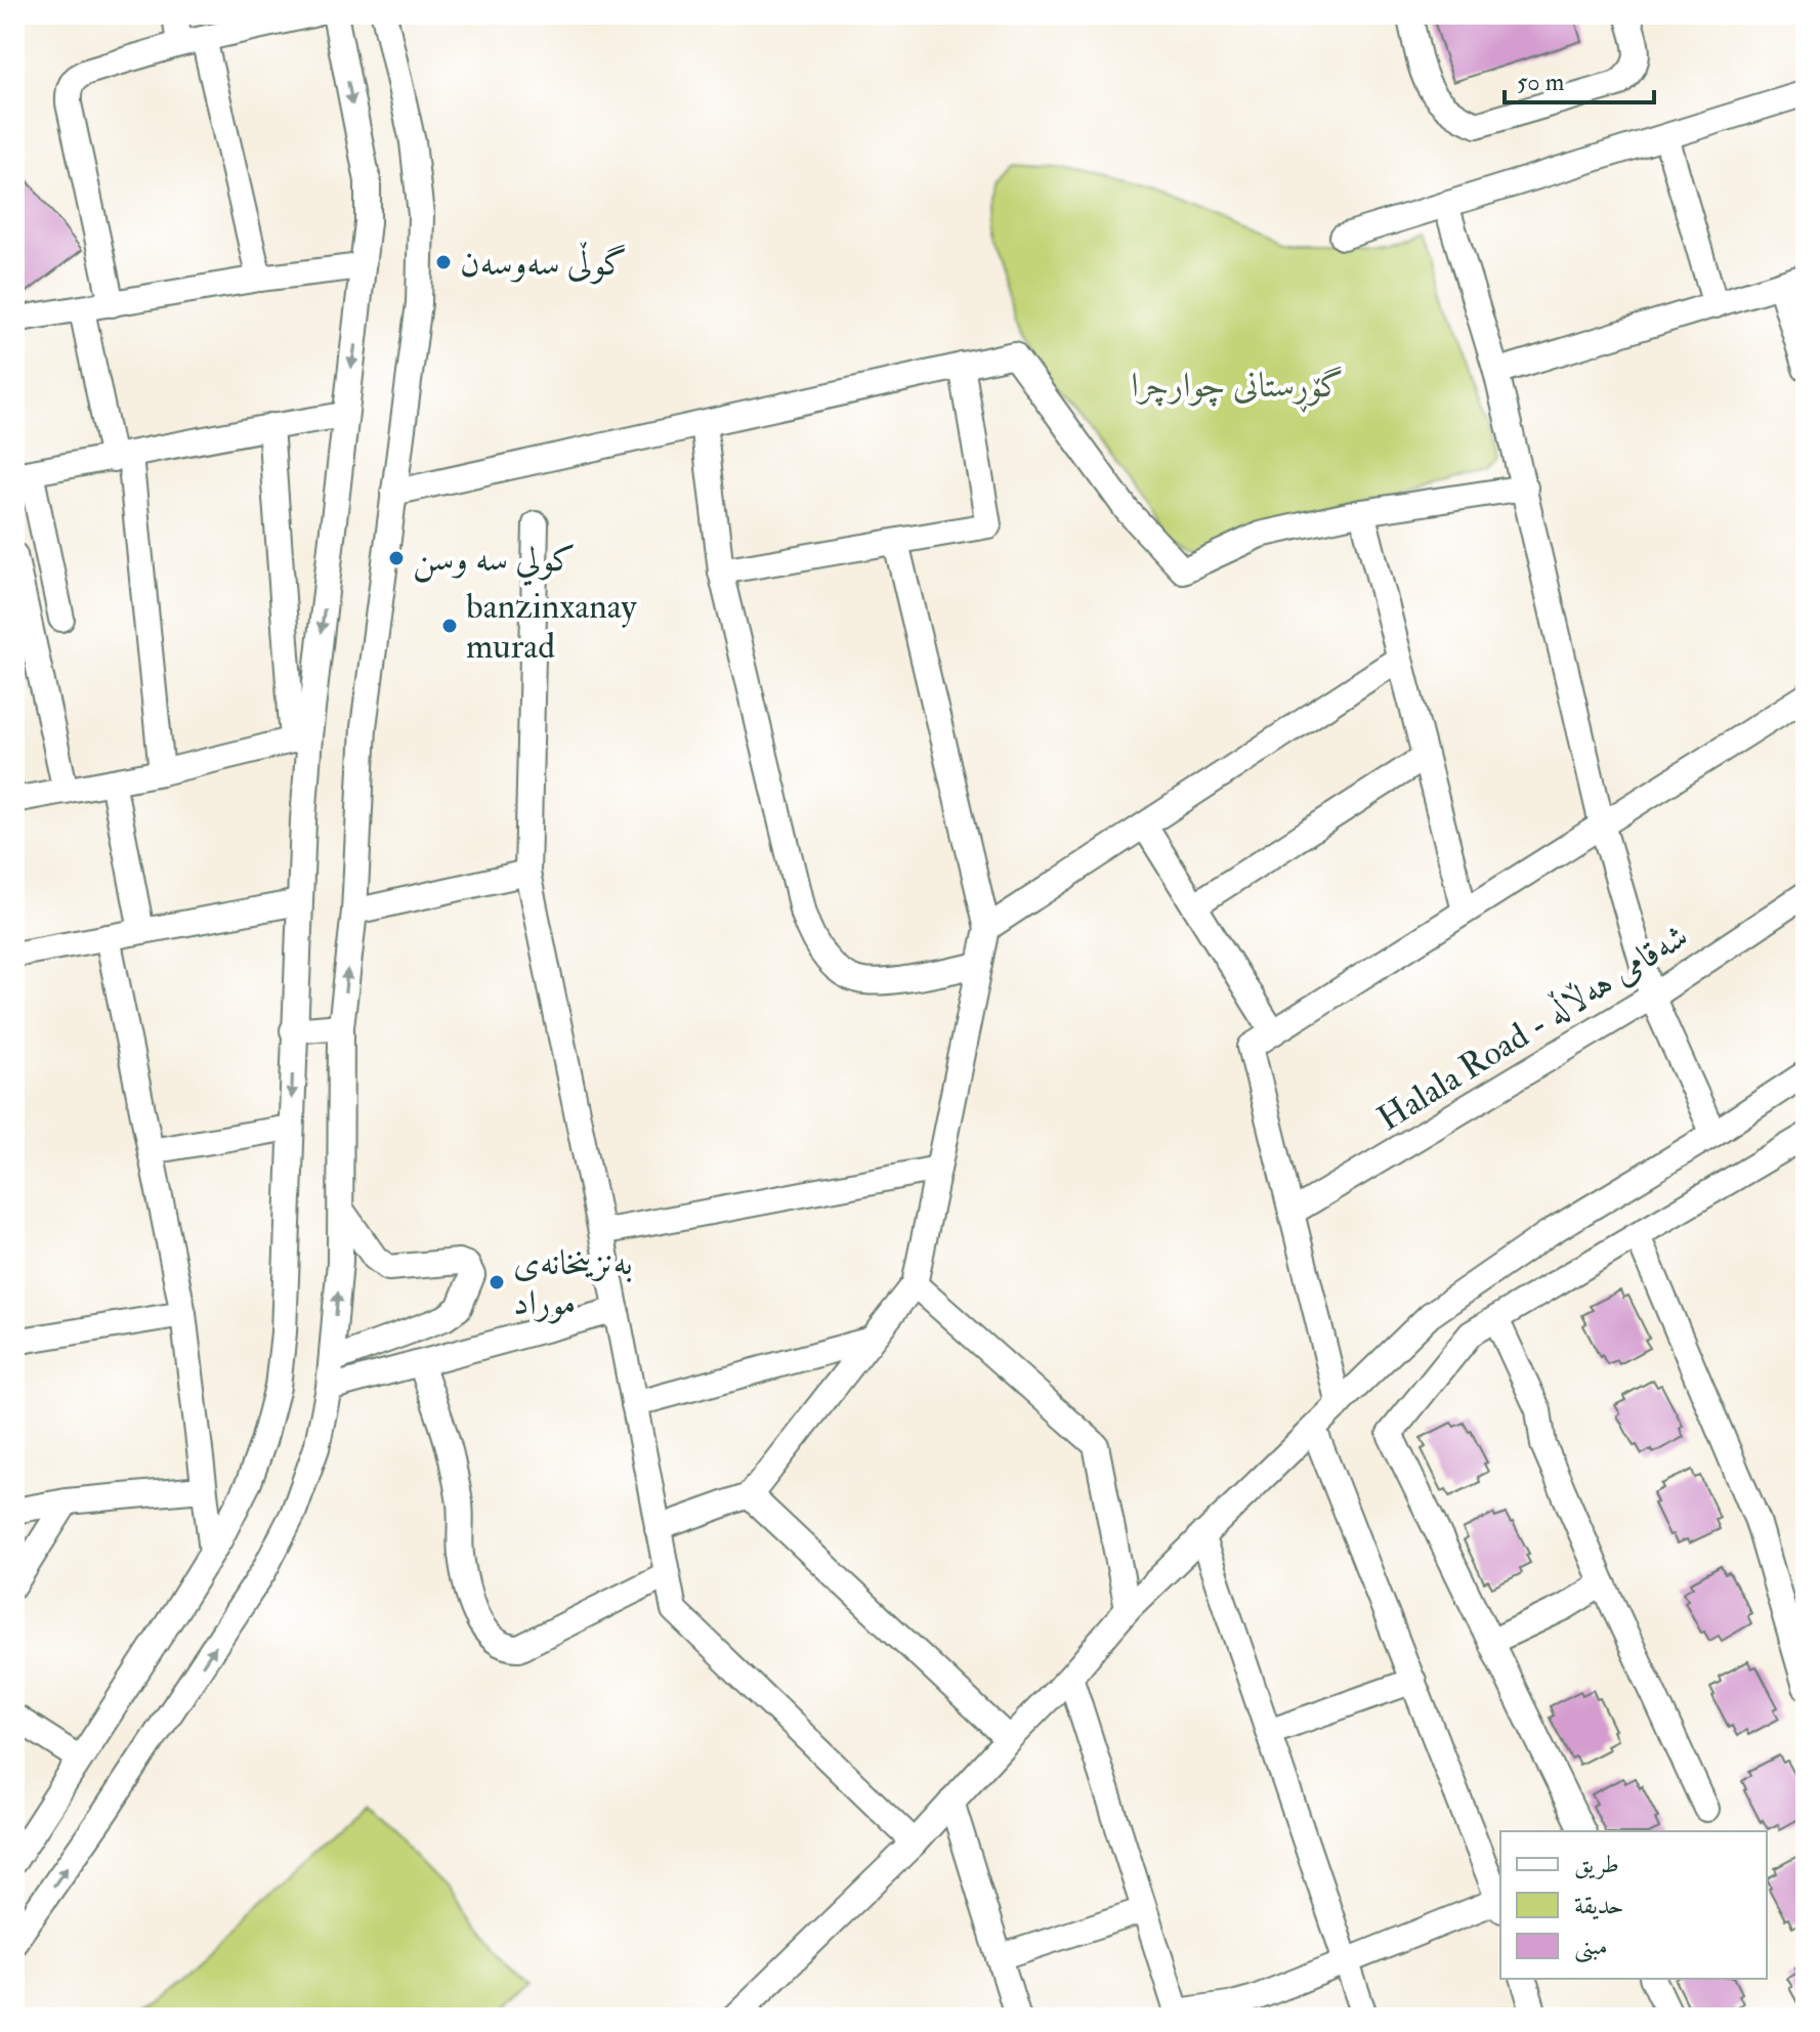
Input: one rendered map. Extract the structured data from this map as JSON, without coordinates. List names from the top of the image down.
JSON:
{
  "streets": {
    "street": ["Halala Road - شەقامی هەڵاڵە"]
  },
  "parks": ["گۆڕستانی چوارچرا"],
  "places": [
    "گوڵی سەوسەن",
    "كولي سه وسن",
    "banzinxanay murad",
    "بەنزینخانەی موراد"
  ],
  "legend": ["طريق", "حديقة", "مبنى"],
  "scale_bar": "50 m"
}
